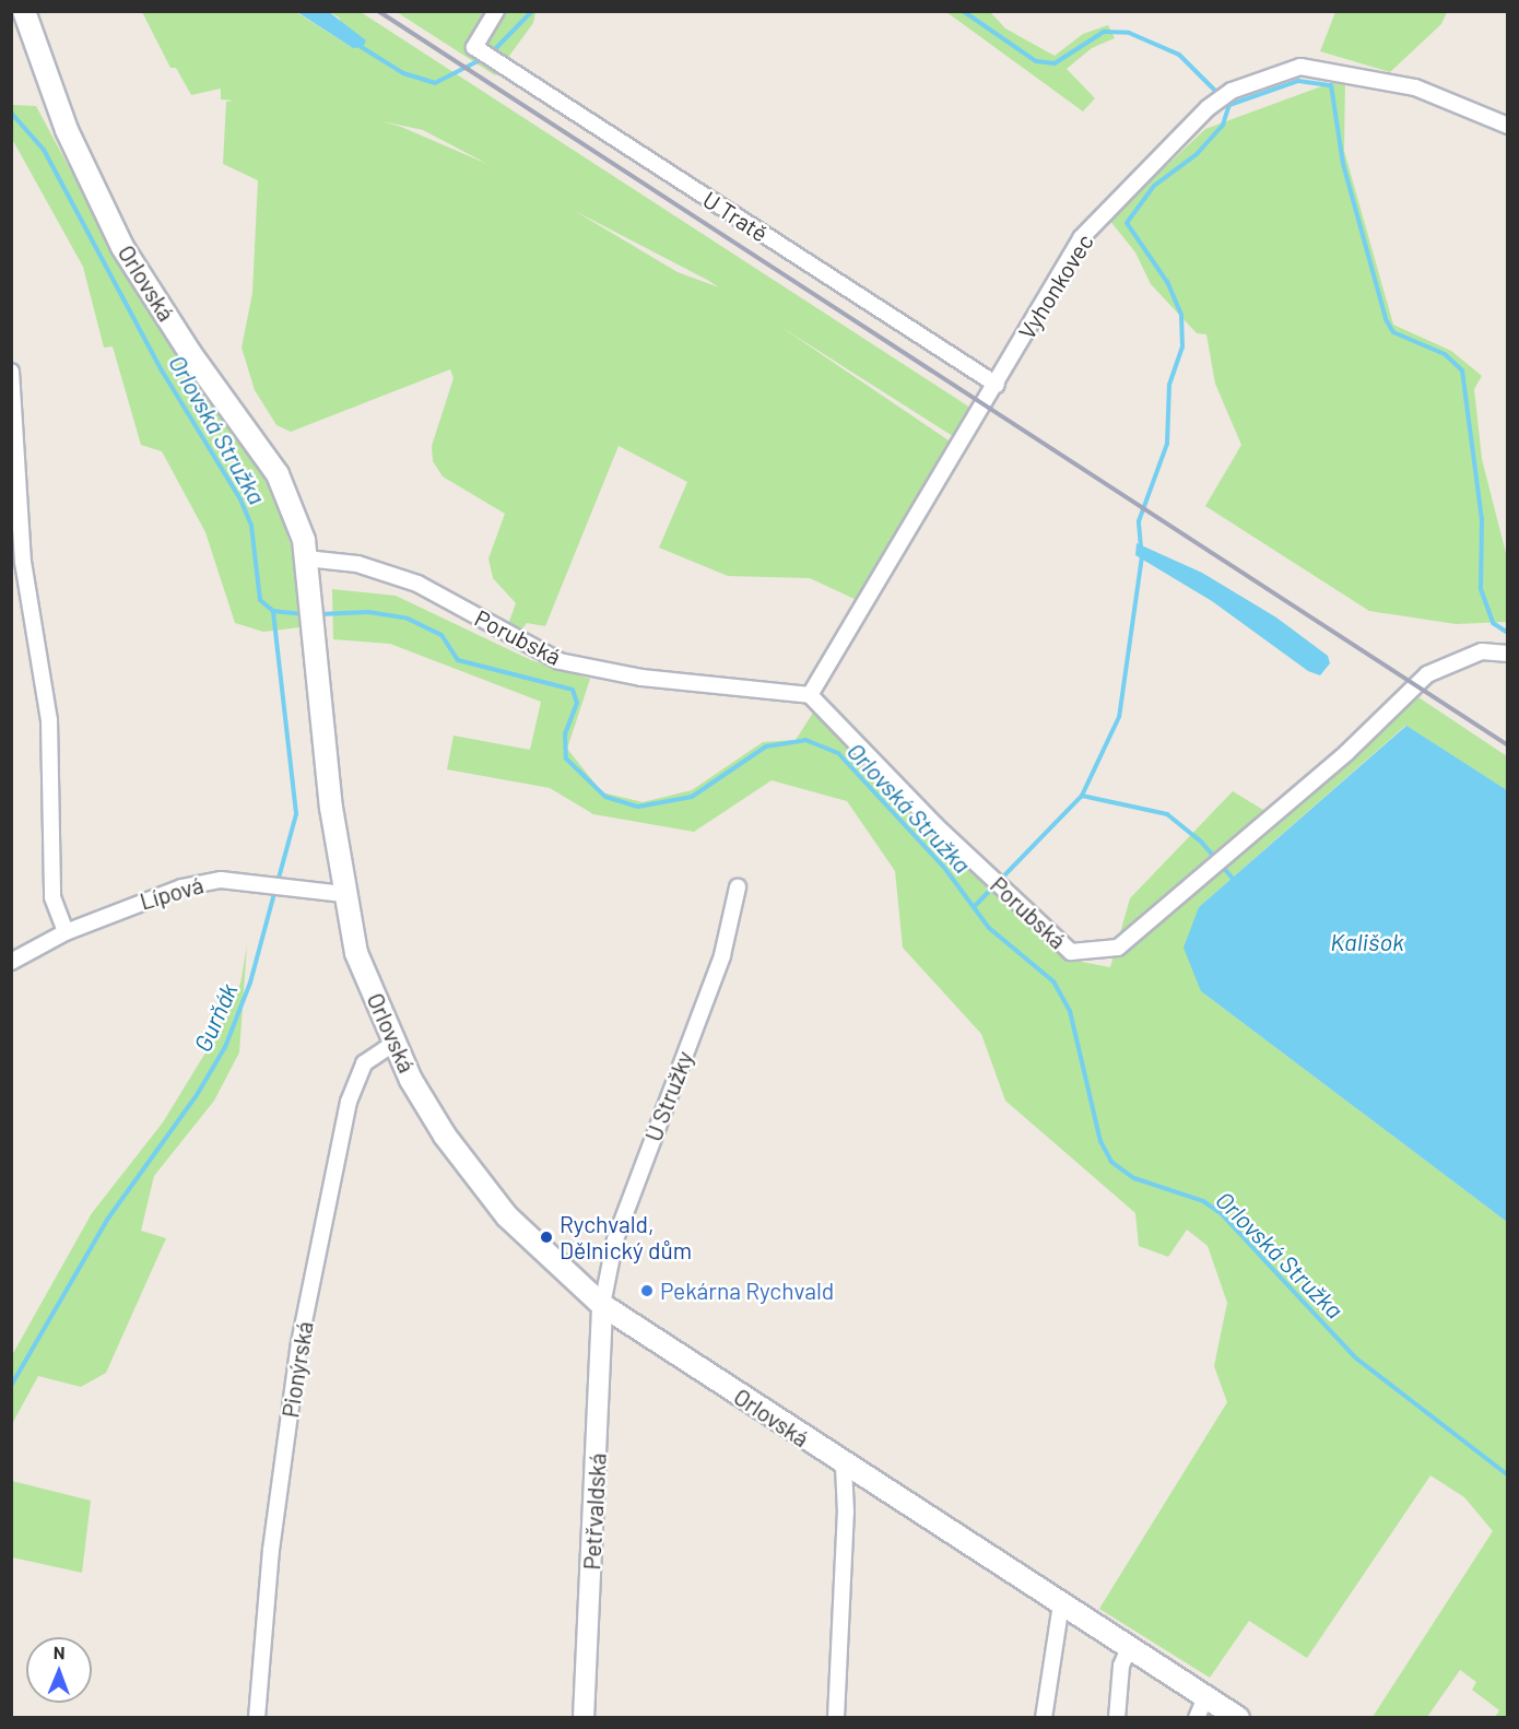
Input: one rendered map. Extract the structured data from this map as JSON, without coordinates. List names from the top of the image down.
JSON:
{
  "streets": {
    "main road": ["Orlovská"],
    "street": [
      "U Tratě",
      "Vyhonkovec",
      "Porubská",
      "Lípová",
      "U Stružky",
      "Pionýrská",
      "Petřvaldská"
    ]
  },
  "crossings": [
    ["U Tratě", "Vyhonkovec"],
    ["Orlovská", "Porubská"],
    ["Orlovská", "Lípová"],
    ["Orlovská", "U Stružky"],
    ["Orlovská", "Pionýrská"],
    ["Orlovská", "Petřvaldská"],
    ["Vyhonkovec", "Porubská"],
    ["U Stružky", "Petřvaldská"]
  ],
  "water": ["Orlovská Stružka", "Kališok", "Gurňák"],
  "places": ["Rychvald, Dělnický dům", "Pekárna Rychvald"],
  "north": "top"
}
